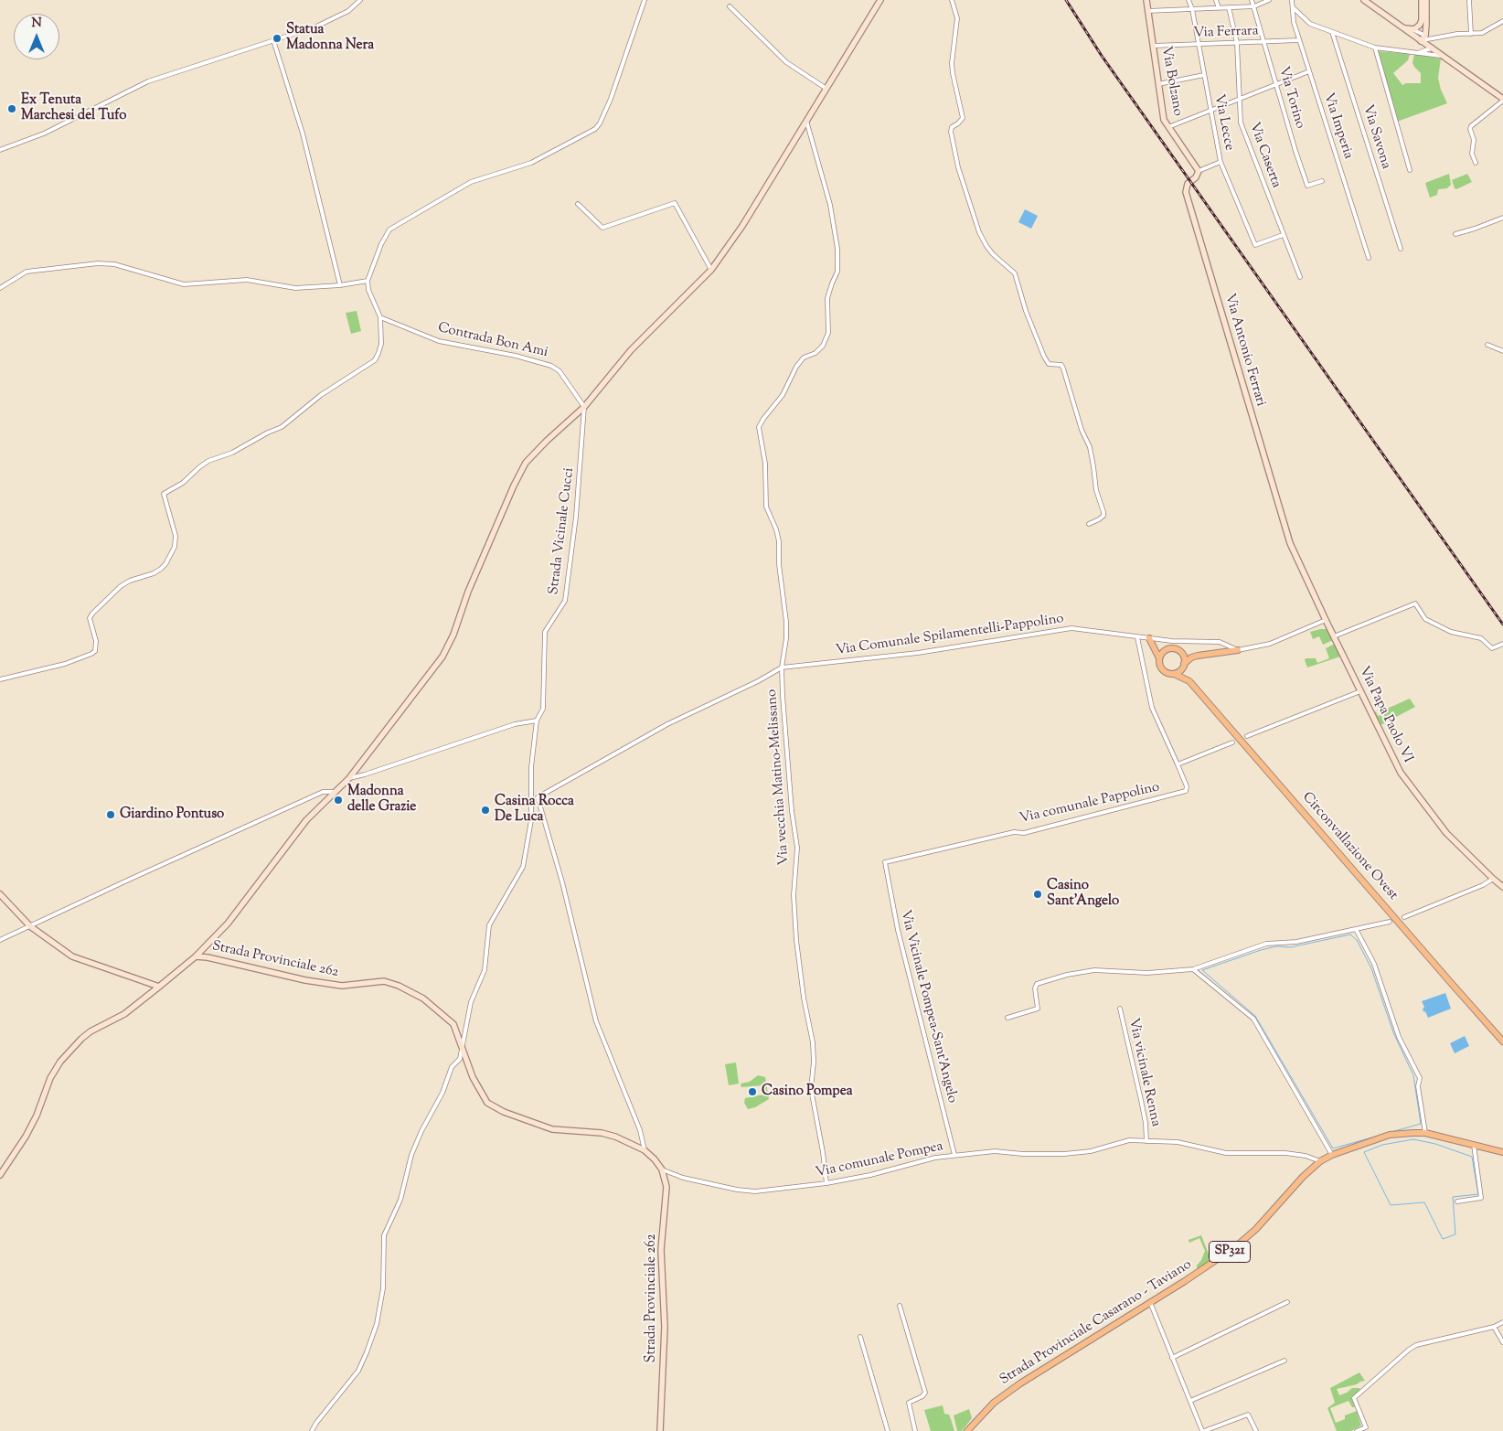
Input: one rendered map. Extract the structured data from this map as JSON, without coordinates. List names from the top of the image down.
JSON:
{
  "streets": {
    "main road": ["Circonvallazione Ovest", "SP321", "Strada Provinciale Casarano - Taviano"],
    "street": [
      "Via Ferrara",
      "Via Bolzano",
      "Via Torino",
      "Via Lecce",
      "Via Imperia",
      "Via Savona",
      "Via Caserta",
      "Contrada Bon Ami",
      "Via Antonio Ferrari",
      "Strada Vicinale Cucci",
      "Via Comunale Spilamentelli-Pappolino",
      "Via Papa Paolo VI",
      "Via vecchia Matino-Melissano",
      "Via comunale Pappolino",
      "Strada Provinciale 262",
      "Via Vicinale Pompea-Sant'Angelo",
      "Via vicinale Renna",
      "Via comunale Pompea"
    ]
  },
  "crossings": [
    ["Via Ferrara", "Via Bolzano"],
    ["Via Ferrara", "Via Torino"],
    ["Via Ferrara", "Via Lecce"],
    ["Via Ferrara", "Via Imperia"],
    ["Via Ferrara", "Via Caserta"],
    ["Via Bolzano", "Via Antonio Ferrari"],
    ["Via Lecce", "Via Caserta"],
    ["Contrada Bon Ami", "Strada Vicinale Cucci"],
    ["Via Antonio Ferrari", "Via Papa Paolo VI"],
    ["Strada Vicinale Cucci", "Strada Provinciale 262"],
    ["Via Comunale Spilamentelli-Pappolino", "Via vecchia Matino-Melissano"],
    ["Via vecchia Matino-Melissano", "Via comunale Pompea"],
    ["Via comunale Pappolino", "Via Vicinale Pompea-Sant'Angelo"],
    ["Strada Provinciale 262", "Via comunale Pompea"],
    ["Via Vicinale Pompea-Sant'Angelo", "Via comunale Pompea"],
    ["Via vicinale Renna", "Via comunale Pompea"],
    ["Via comunale Pompea", "Strada Provinciale Casarano - Taviano"]
  ],
  "places": [
    "Statua Madonna Nera",
    "Ex Tenuta Marchesi del Tufo",
    "Madonna delle Grazie",
    "Casina Rocca De Luca",
    "Giardino Pontuso",
    "Casino Sant'Angelo",
    "Casino Pompea"
  ],
  "north": "top"
}
